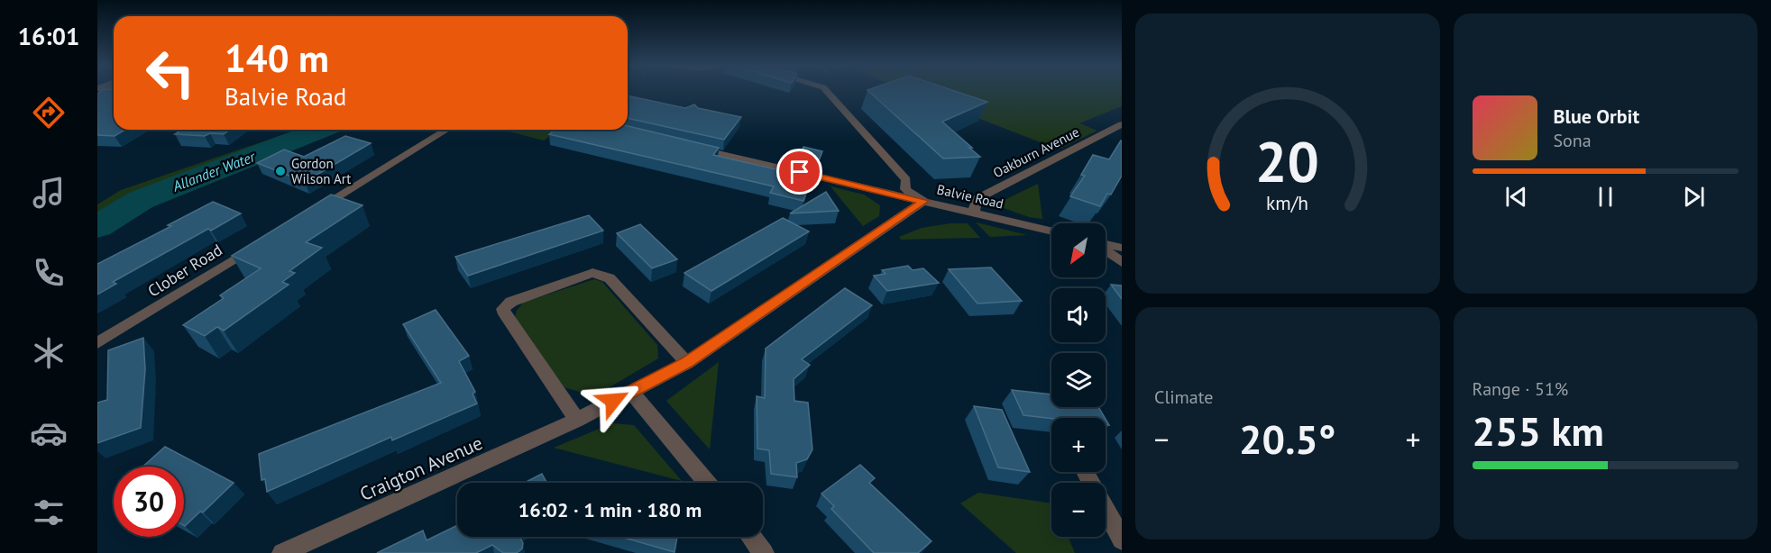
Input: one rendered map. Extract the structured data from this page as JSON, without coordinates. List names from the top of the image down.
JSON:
{
  "streets": {
    "street": [
      "Oakburn Avenue",
      "Balvie Road",
      "Clober Road",
      "Craigton Avenue"
    ]
  },
  "crossings": [
    ["Oakburn Avenue", "Balvie Road"],
    ["Balvie Road", "Craigton Avenue"]
  ],
  "water": ["Allander Water"],
  "places": ["Gordon Wilson Art"],
  "north": "bottom left",
  "page": {
    "tabs": "16:01",
    "turn": ["140 m", "Balvie Road"],
    "song": ["Blue Orbit", "Sona"],
    "map_buttons": ["+", "−"],
    "tile": [
      "Climate",
      ["Range · 51%", "255 km"]
    ],
    "heat": ["−", "20.5°", "+"],
    "limit": "30",
    "trip": "16:02 · 1 min · 180 m",
    "gauge": ["20", "km/h"]
  }
}
